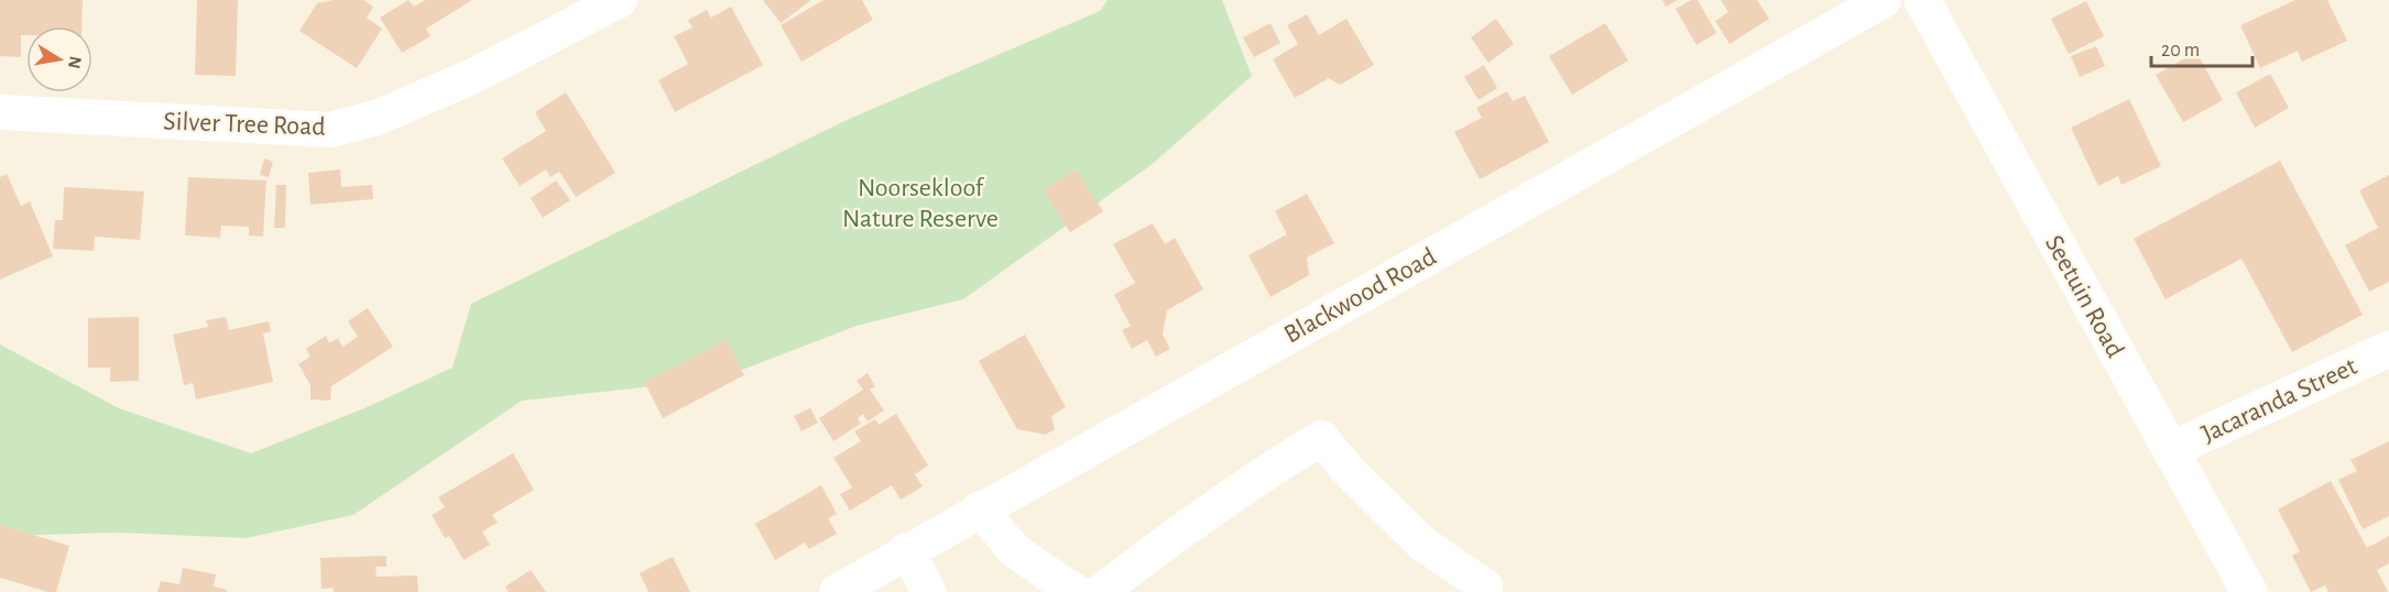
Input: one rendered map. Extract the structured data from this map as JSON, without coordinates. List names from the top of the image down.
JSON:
{
  "streets": {
    "street": [
      "Silver Tree Road",
      "Blackwood Road",
      "Seetuin Road",
      "Jacaranda Street"
    ]
  },
  "crossings": [
    ["Seetuin Road", "Jacaranda Street"]
  ],
  "parks": ["Noorsekloof Nature Reserve"],
  "scale_bar": "20 m",
  "north": "right"
}
